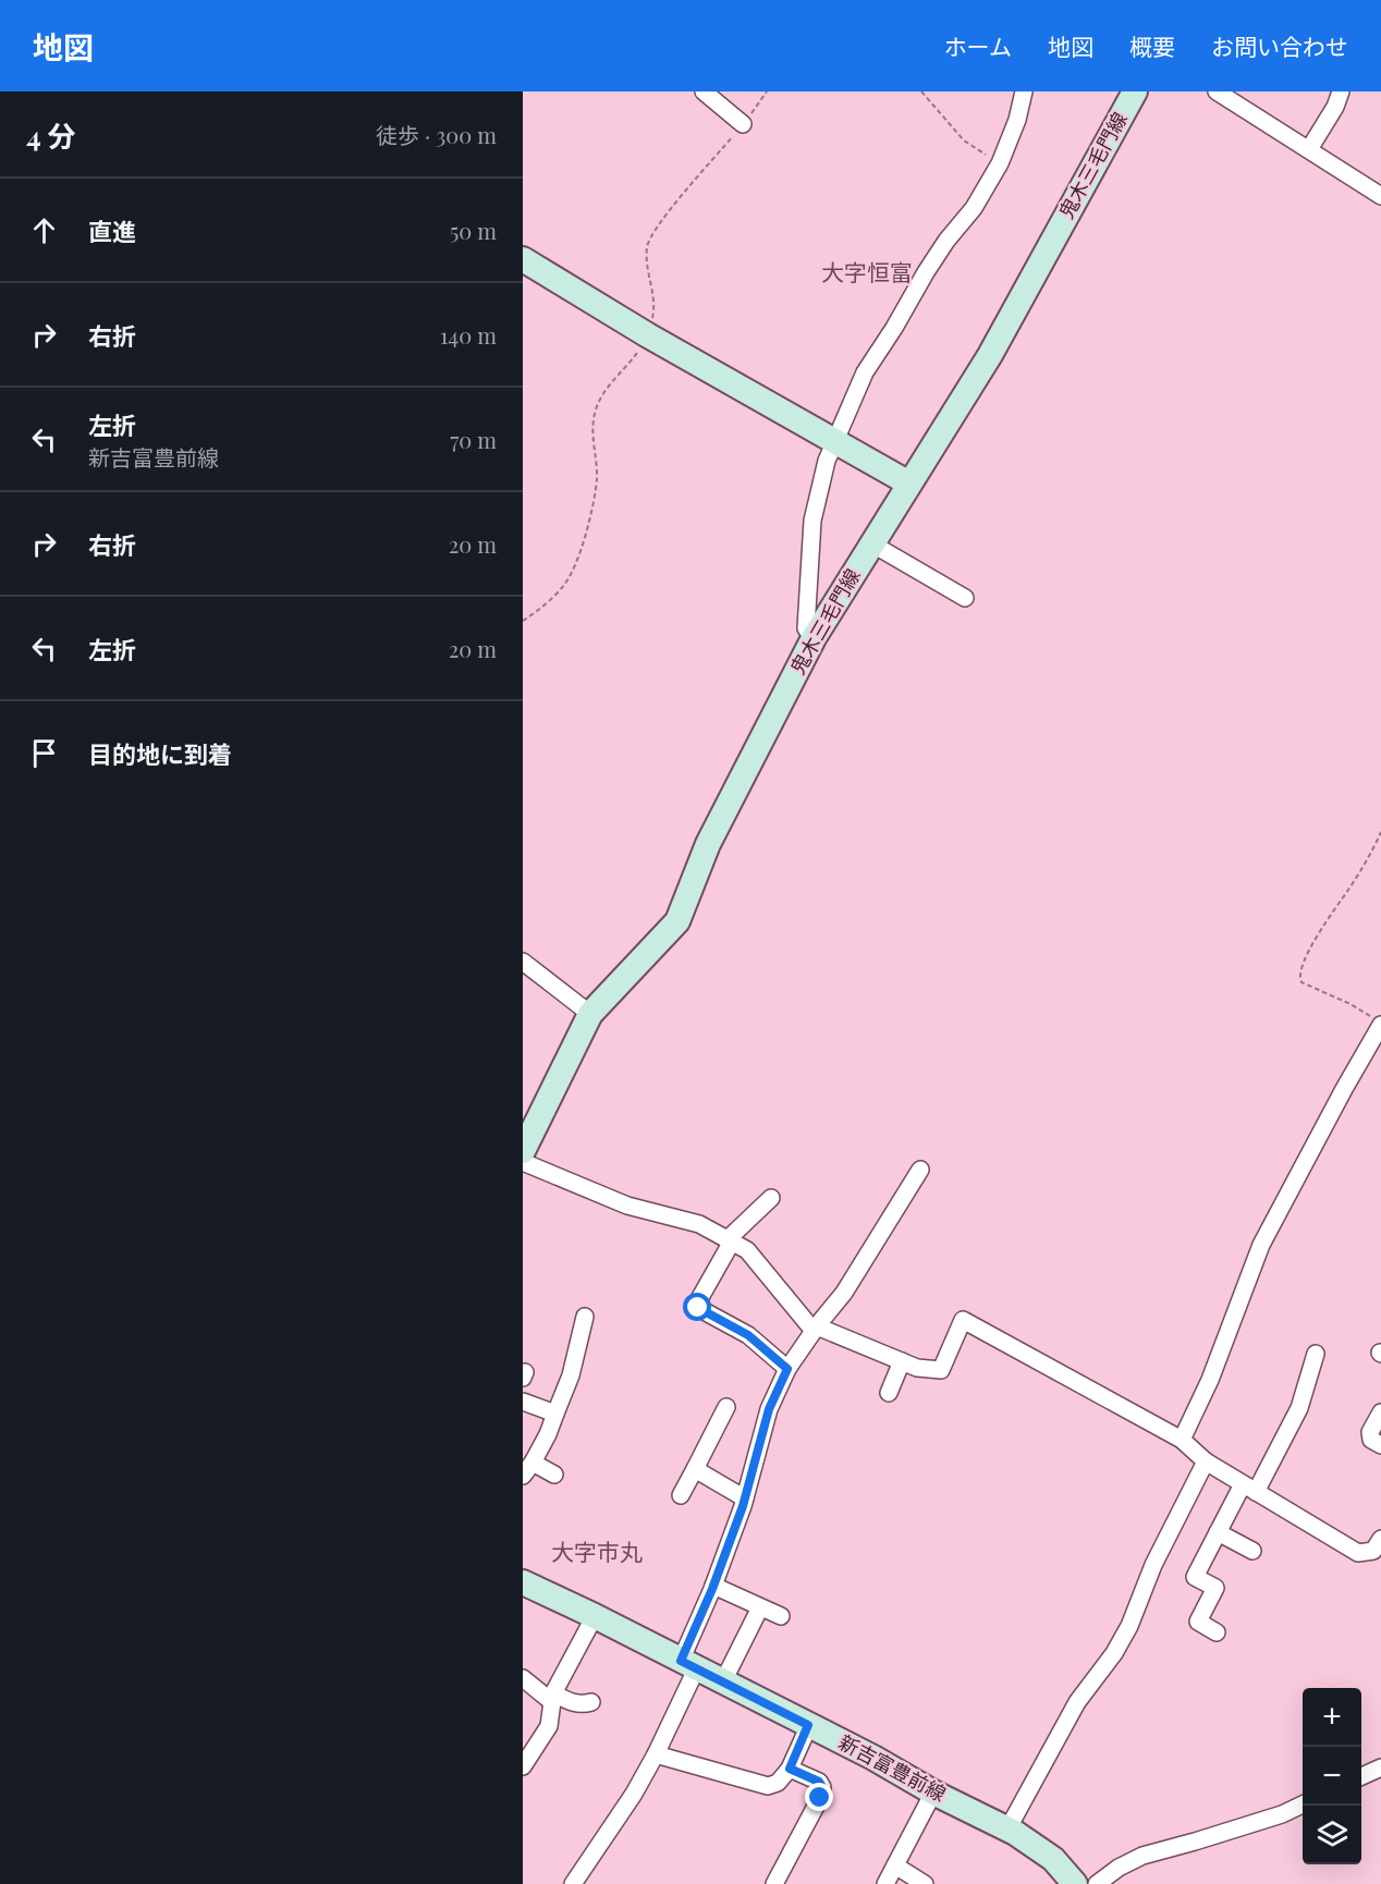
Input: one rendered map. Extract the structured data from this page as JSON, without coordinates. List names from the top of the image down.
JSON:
{
  "streets": {
    "main road": ["鬼木三毛門線", "新吉富豊前線"]
  },
  "districts": ["大字恒富", "大字市丸"],
  "page": {
    "header": "地図",
    "nav": [
      "ホーム",
      "地図",
      "概要",
      "お問い合わせ"
    ],
    "heading": ["4 分", "徒歩 · 300 m"],
    "list": [
      ["直進", "50 m"],
      ["右折", "140 m"],
      ["左折", "新吉富豊前線", "70 m"],
      ["右折", "20 m"],
      ["左折", "20 m"],
      "目的地に到着"
    ],
    "map_buttons": ["+", "−"]
  }
}
